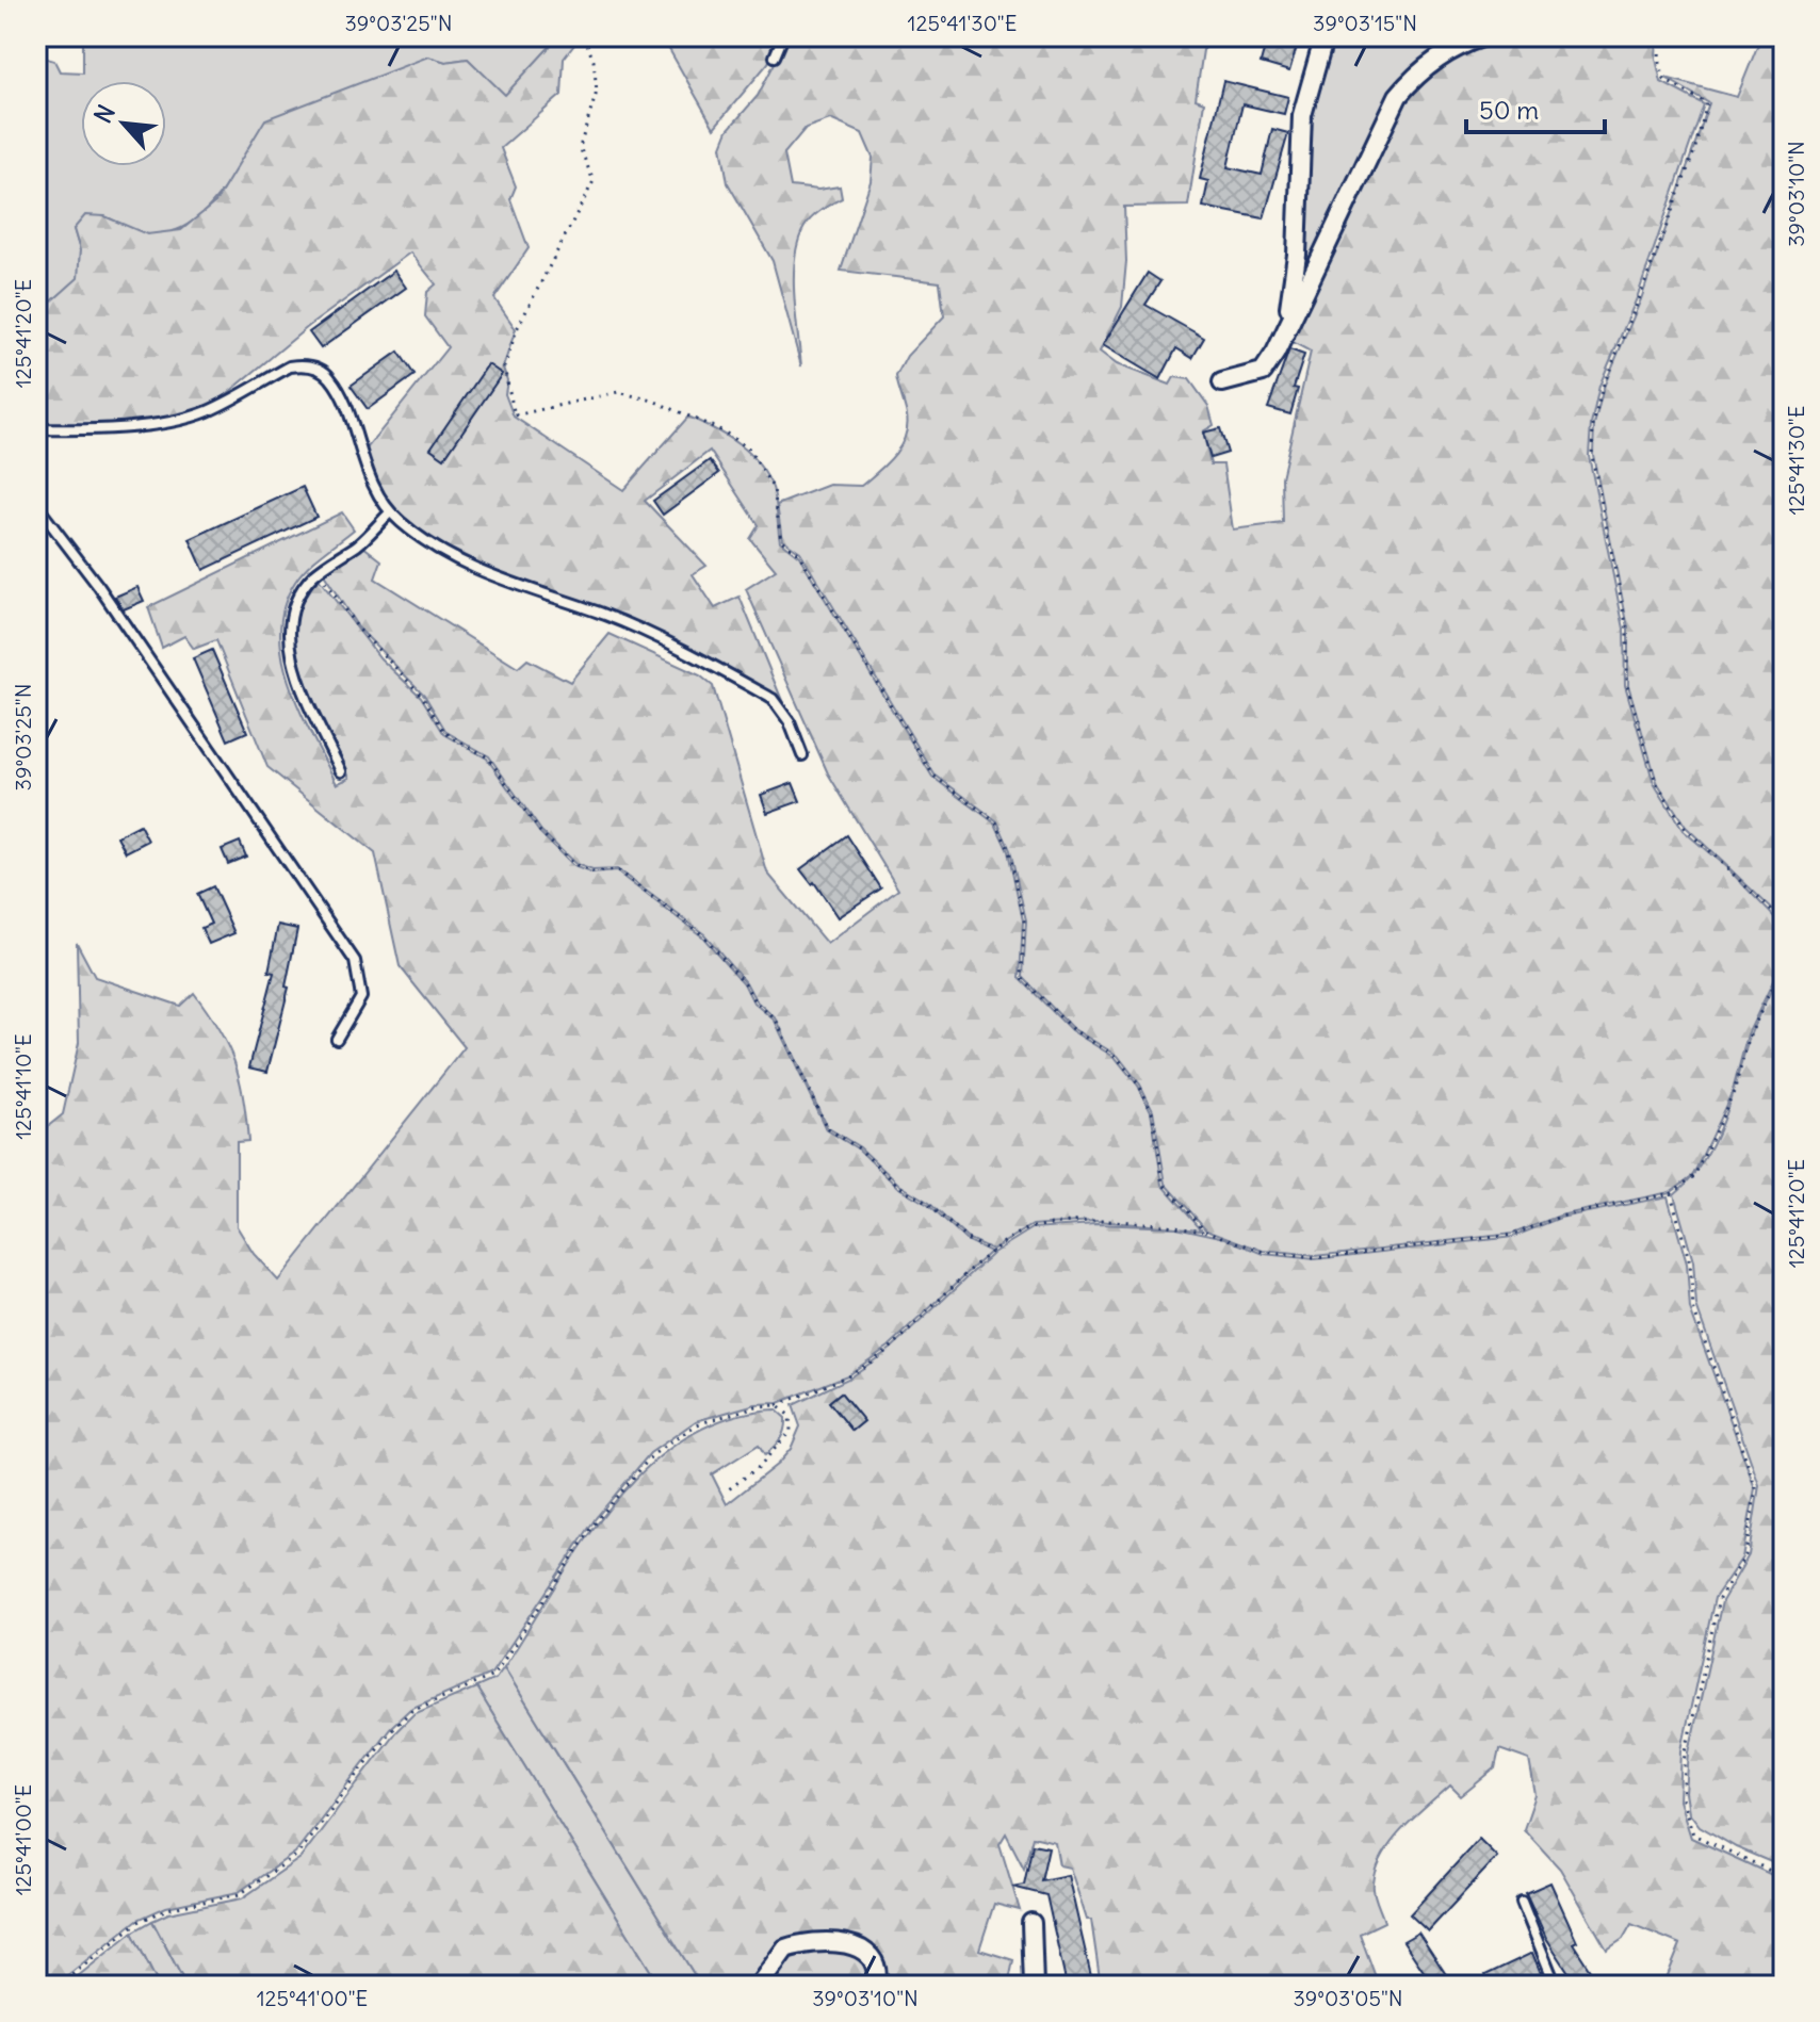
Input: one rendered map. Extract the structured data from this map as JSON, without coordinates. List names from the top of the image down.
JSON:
{
  "scale_bar": "50 m",
  "north": "top left",
  "coordinates": [
    "39°03'25\"N",
    "125°41'30\"E",
    "39°03'15\"N",
    "39°03'10\"N",
    "125°41'20\"E",
    "125°41'10\"E",
    "125°41'00\"E",
    "39°03'05\"N"
  ]
}
